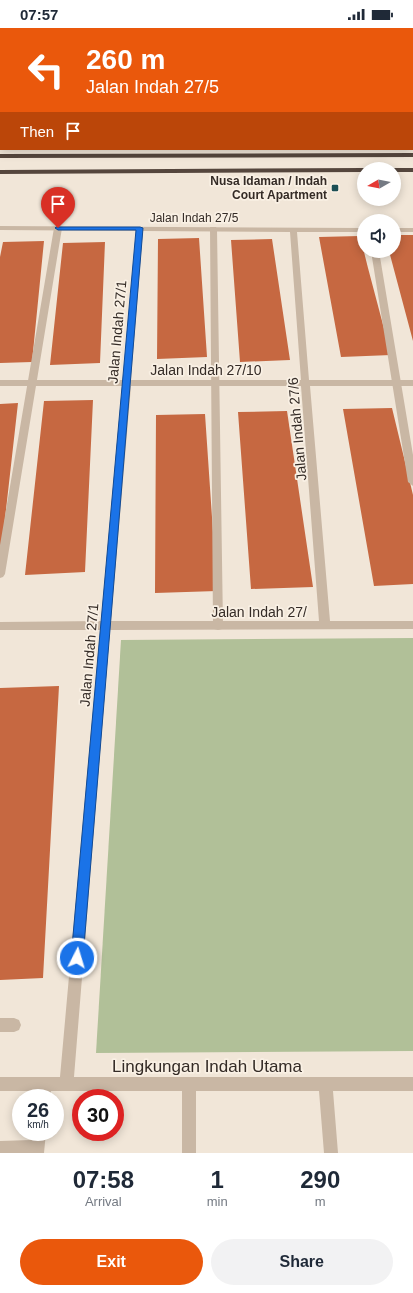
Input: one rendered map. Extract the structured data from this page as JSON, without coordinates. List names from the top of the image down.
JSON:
{
  "streets": {
    "street": [
      "Jalan Indah 27/5",
      "Jalan Indah 27/1",
      "Jalan Indah 27/10",
      "Jalan Indah 27/6",
      "Jalan Indah 27/",
      "Lingkungan Indah Utama"
    ]
  },
  "crossings": [
    ["Jalan Indah 27/5", "Jalan Indah 27/1"],
    ["Jalan Indah 27/5", "Jalan Indah 27/6"],
    ["Jalan Indah 27/1", "Jalan Indah 27/10"],
    ["Jalan Indah 27/1", "Jalan Indah 27/"],
    ["Jalan Indah 27/1", "Lingkungan Indah Utama"],
    ["Jalan Indah 27/10", "Jalan Indah 27/6"],
    ["Jalan Indah 27/6", "Jalan Indah 27/"]
  ],
  "places": {
    "transit": ["Nusa Idaman / Indah Court Apartment"]
  },
  "north": "left",
  "page": {
    "status": "07:57",
    "turn": ["260 m", "Jalan Indah 27/5"],
    "then": "Then",
    "speed": "26 km/h",
    "limit": "30",
    "eta": [
      "07:58",
      "Arrival",
      "1",
      "min",
      "290",
      "m"
    ],
    "buttons": ["Exit", "Share"]
  }
}
